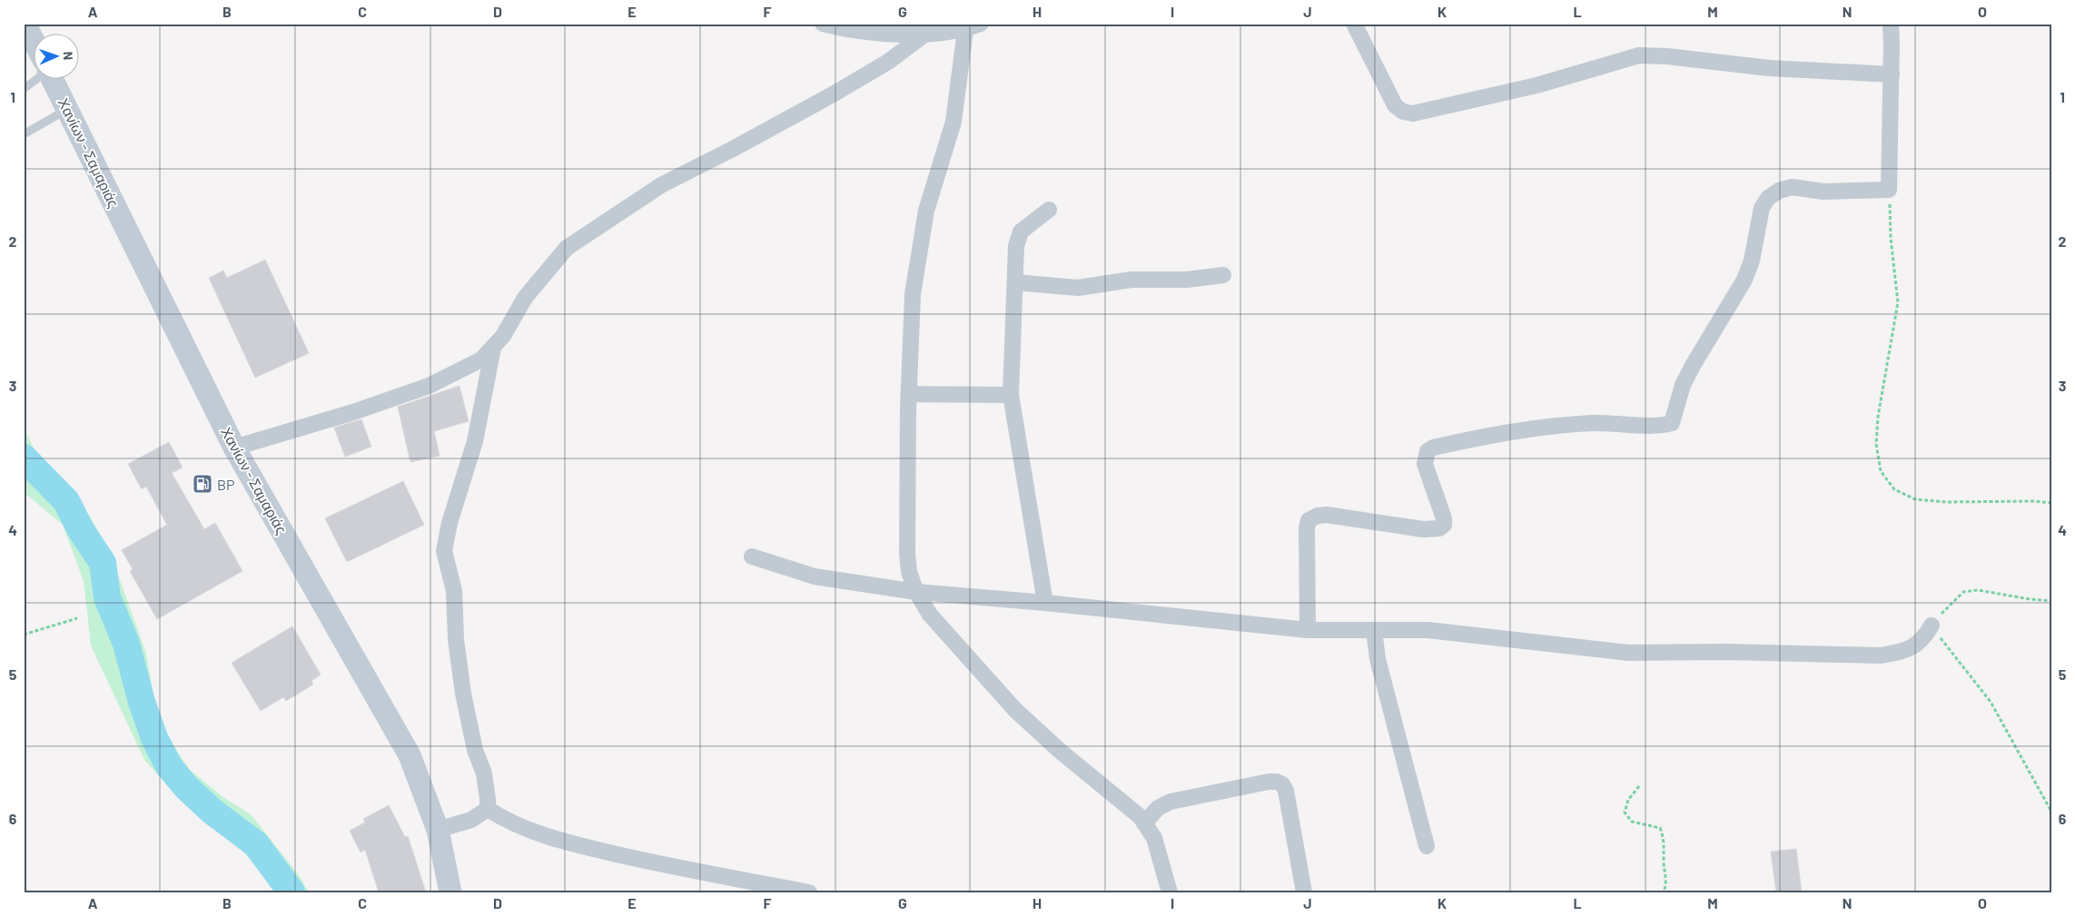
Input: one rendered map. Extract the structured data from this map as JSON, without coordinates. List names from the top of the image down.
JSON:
{
  "streets": {
    "main road": ["Χανίων - Σαμαριάς"]
  },
  "places": {
    "fuel station": ["BP"]
  },
  "north": "right",
  "grid": {
    "columns": [
      "A",
      "B",
      "C",
      "D",
      "E",
      "F",
      "G",
      "H",
      "I",
      "J",
      "K",
      "L",
      "M",
      "N",
      "O"
    ],
    "rows": [
      "1",
      "2",
      "3",
      "4",
      "5",
      "6"
    ]
  }
}
